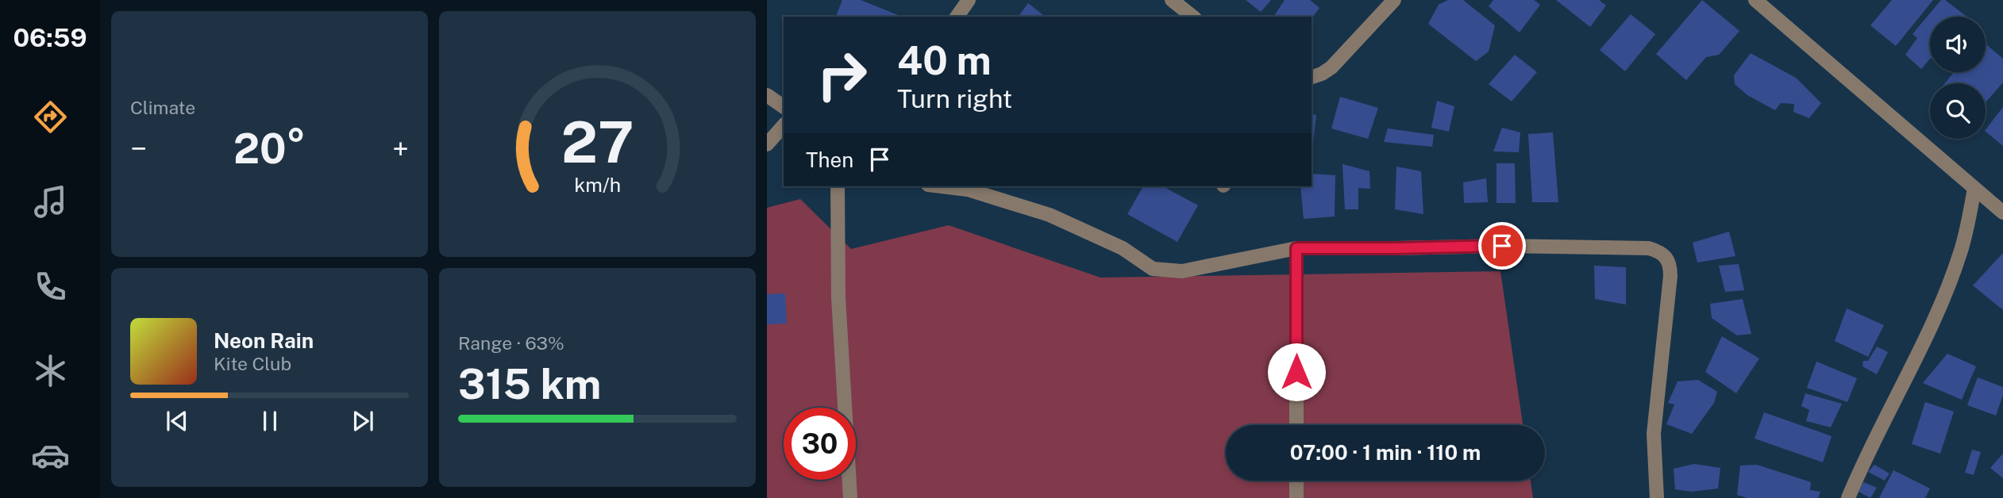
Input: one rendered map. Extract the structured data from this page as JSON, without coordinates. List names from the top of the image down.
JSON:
{
  "page": {
    "tabs": "06:59",
    "tile": [
      "Climate",
      ["Range · 63%", "315 km"]
    ],
    "turn": ["40 m", "Turn right"],
    "heat": ["−", "20°", "+"],
    "then": "Then",
    "song": ["Neon Rain", "Kite Club"],
    "limit": "30",
    "trip": "07:00 · 1 min · 110 m",
    "gauge": ["27", "km/h"]
  }
}
